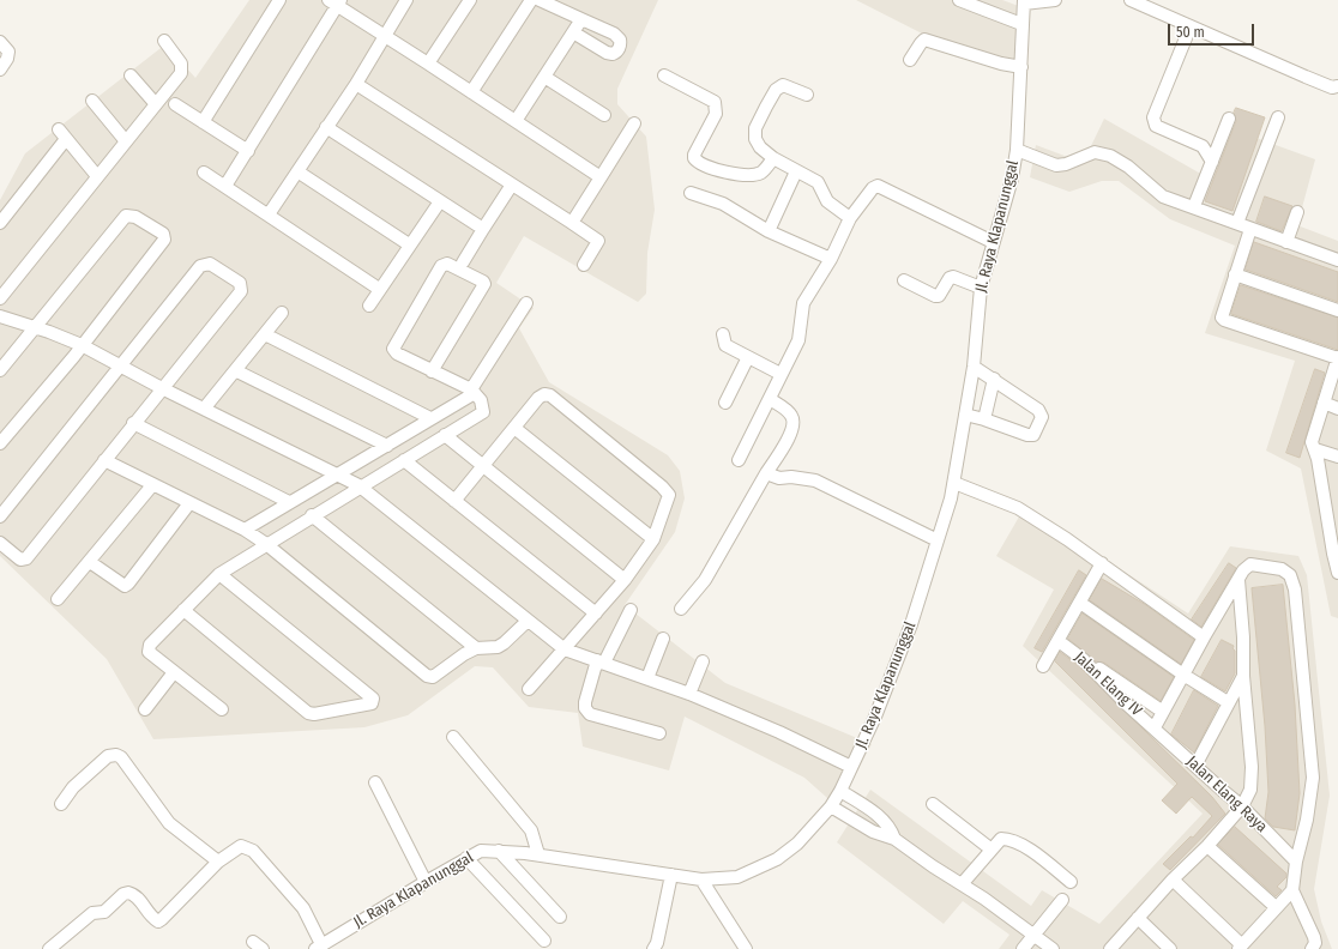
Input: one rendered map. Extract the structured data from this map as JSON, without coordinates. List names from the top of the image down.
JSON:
{
  "streets": {
    "street": ["Jl. Raya Klapanunggal", "Jalan Elang IV", "Jalan Elang Raya"]
  },
  "crossings": [
    ["Jalan Elang IV", "Jalan Elang Raya"]
  ],
  "scale_bar": "50 m"
}
